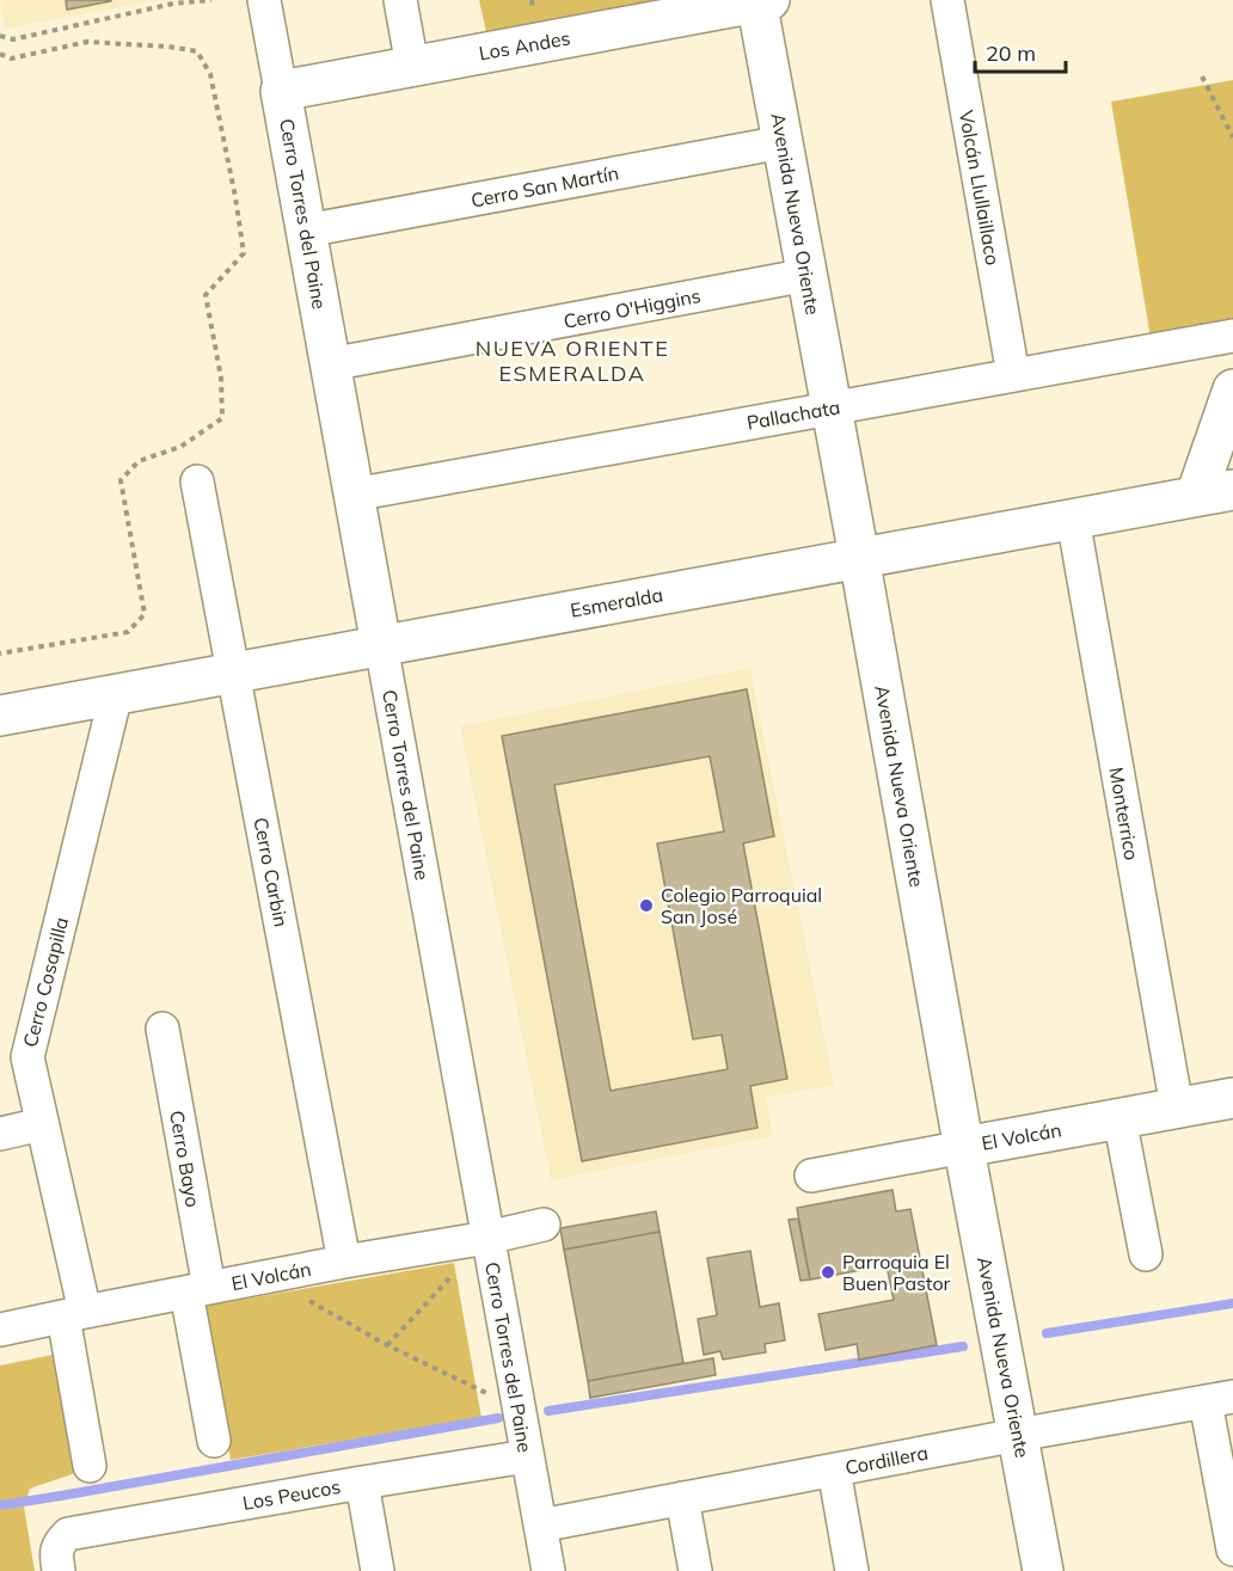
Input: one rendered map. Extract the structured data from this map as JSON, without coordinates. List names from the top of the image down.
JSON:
{
  "streets": {
    "street": [
      "Los Andes",
      "Cerro San Martín",
      "Volcán Llullaillaco",
      "Cerro Torres del Paine",
      "Avenida Nueva Oriente",
      "Cerro O'Higgins",
      "Pallachata",
      "Esmeralda",
      "Monterrico",
      "Cerro Carbin",
      "Cerro Cosapilla",
      "El Volcán",
      "Cerro Bayo",
      "Cordillera",
      "Los Peucos"
    ]
  },
  "crossings": [
    ["Los Andes", "Cerro Torres del Paine"],
    ["Los Andes", "Avenida Nueva Oriente"],
    ["Cerro San Martín", "Cerro Torres del Paine"],
    ["Cerro San Martín", "Avenida Nueva Oriente"],
    ["Volcán Llullaillaco", "Pallachata"],
    ["Cerro Torres del Paine", "Cerro O'Higgins"],
    ["Cerro Torres del Paine", "Pallachata"],
    ["Cerro Torres del Paine", "Esmeralda"],
    ["Cerro Torres del Paine", "El Volcán"],
    ["Cerro Torres del Paine", "Cordillera"],
    ["Cerro Torres del Paine", "Los Peucos"],
    ["Avenida Nueva Oriente", "Cerro O'Higgins"],
    ["Avenida Nueva Oriente", "Pallachata"],
    ["Avenida Nueva Oriente", "Esmeralda"],
    ["Avenida Nueva Oriente", "El Volcán"],
    ["Avenida Nueva Oriente", "Cordillera"],
    ["Esmeralda", "Monterrico"],
    ["Esmeralda", "Cerro Carbin"],
    ["Esmeralda", "Cerro Cosapilla"],
    ["Monterrico", "El Volcán"],
    ["Cerro Carbin", "El Volcán"],
    ["Cerro Cosapilla", "El Volcán"],
    ["El Volcán", "Cerro Bayo"]
  ],
  "districts": ["NUEVA ORIENTE ESMERALDA"],
  "places": ["Colegio Parroquial San José", "Parroquia El Buen Pastor"],
  "scale_bar": "20 m"
}
